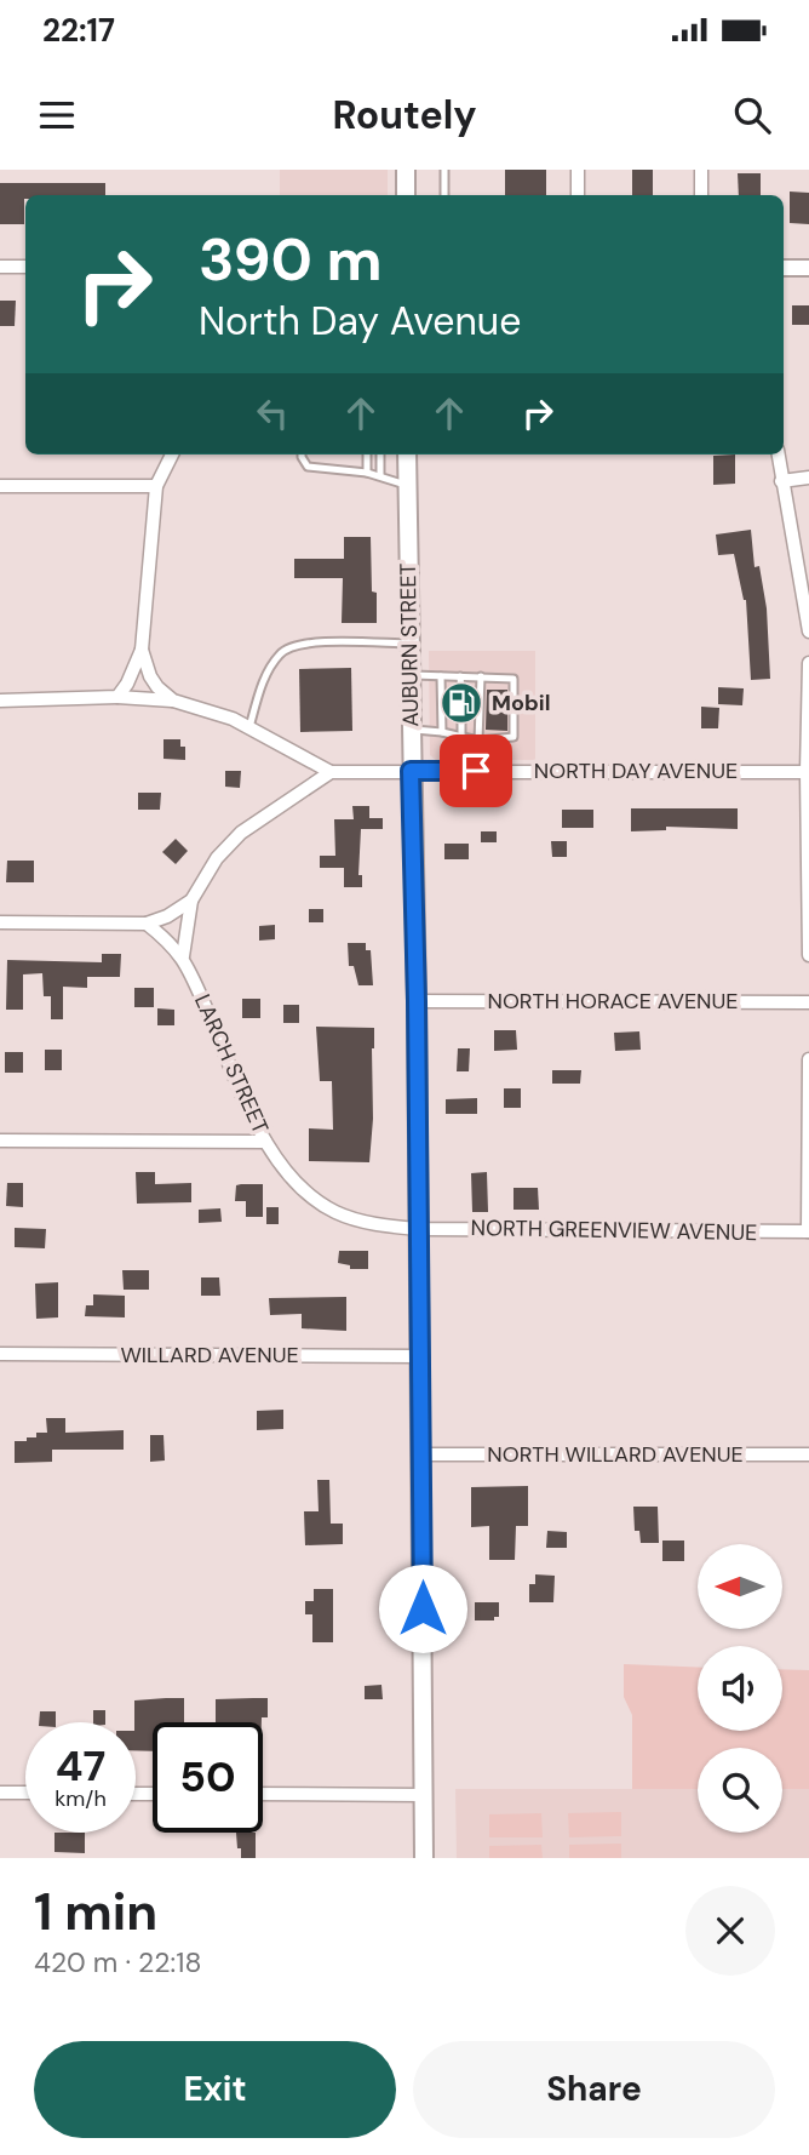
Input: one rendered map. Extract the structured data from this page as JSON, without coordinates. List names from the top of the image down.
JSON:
{
  "streets": {
    "main road": ["AUBURN STREET"],
    "street": [
      "NORTH DAY AVENUE",
      "NORTH HORACE AVENUE",
      "LARCH STREET",
      "NORTH GREENVIEW AVENUE",
      "WILLARD AVENUE",
      "NORTH WILLARD AVENUE"
    ]
  },
  "crossings": [
    ["AUBURN STREET", "NORTH DAY AVENUE"],
    ["AUBURN STREET", "NORTH HORACE AVENUE"],
    ["AUBURN STREET", "LARCH STREET"],
    ["AUBURN STREET", "NORTH GREENVIEW AVENUE"],
    ["AUBURN STREET", "WILLARD AVENUE"],
    ["AUBURN STREET", "NORTH WILLARD AVENUE"],
    ["LARCH STREET", "NORTH GREENVIEW AVENUE"]
  ],
  "places": {
    "fuel station": ["Mobil"]
  },
  "north": "left",
  "page": {
    "status": "22:17",
    "header": "Routely",
    "turn": ["390 m", "North Day Avenue"],
    "speed": "47 km/h",
    "limit": "50",
    "heading": ["1 min", "420 m · 22:18"],
    "buttons": ["Exit", "Share"]
  }
}
